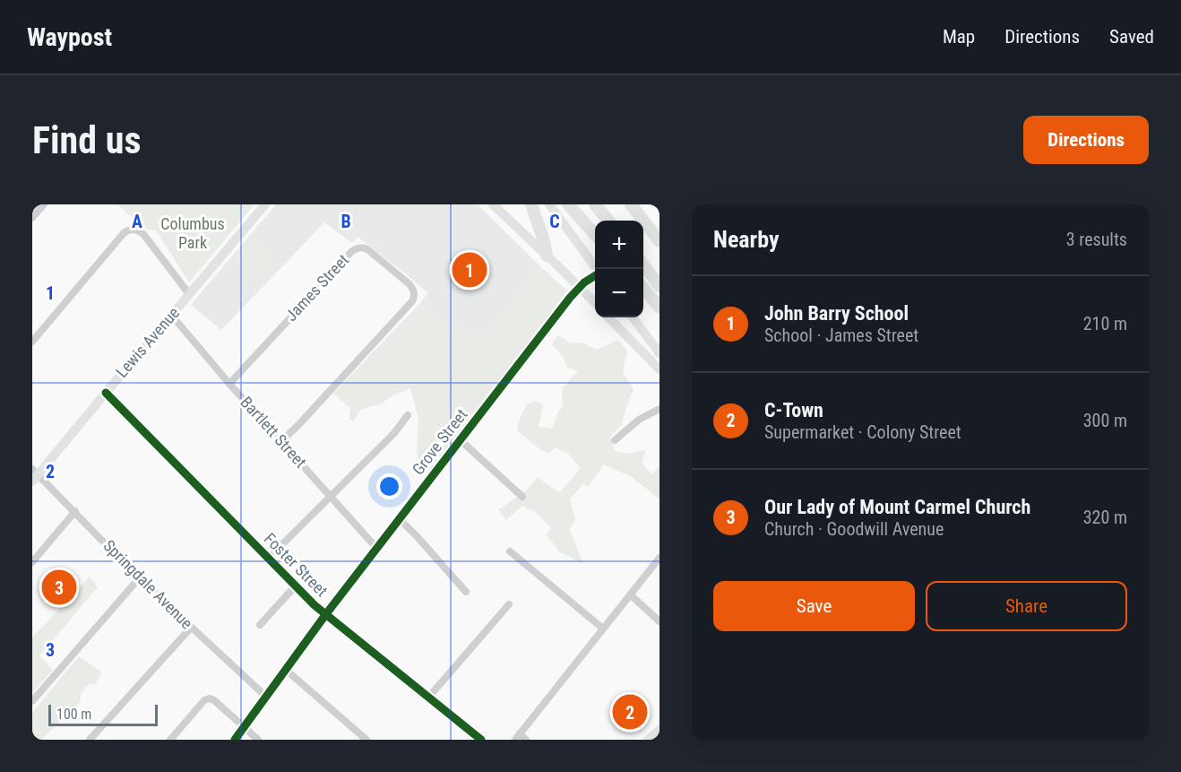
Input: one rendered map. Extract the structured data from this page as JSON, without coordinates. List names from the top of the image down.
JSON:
{
  "streets": {
    "main road": ["Lewis Avenue"],
    "street": [
      "James Street",
      "Bartlett Street",
      "Grove Street",
      "Foster Street",
      "Springdale Avenue"
    ]
  },
  "crossings": [
    ["James Street", "Bartlett Street"],
    ["Lewis Avenue", "Bartlett Street"],
    ["Lewis Avenue", "Foster Street"],
    ["Lewis Avenue", "Springdale Avenue"],
    ["Bartlett Street", "Grove Street"],
    ["Grove Street", "Foster Street"],
    ["Grove Street", "Springdale Avenue"]
  ],
  "parks": ["Columbus Park"],
  "scale_bar": "100 m",
  "page": {
    "header": "Waypost",
    "nav": ["Map", "Directions", "Saved"],
    "buttons": [
      "Directions",
      ["Save", "Share"]
    ],
    "title": "Find us",
    "heading": ["Nearby", "3 results"],
    "map_buttons": ["+", "−"],
    "pins": ["1", "3", "2"],
    "list": [
      {
        "mark": "1",
        "name": "John Barry School",
        "note": "School · James Street",
        "value": "210 m"
      },
      {
        "mark": "2",
        "name": "C-Town",
        "note": "Supermarket · Colony Street",
        "value": "300 m"
      },
      {
        "mark": "3",
        "name": "Our Lady of Mount Carmel Church",
        "note": "Church · Goodwill Avenue",
        "value": "320 m"
      }
    ],
    "scale": "100 m"
  },
  "grid": {
    "columns": ["A", "B", "C"],
    "rows": ["1", "2", "3"]
  }
}
